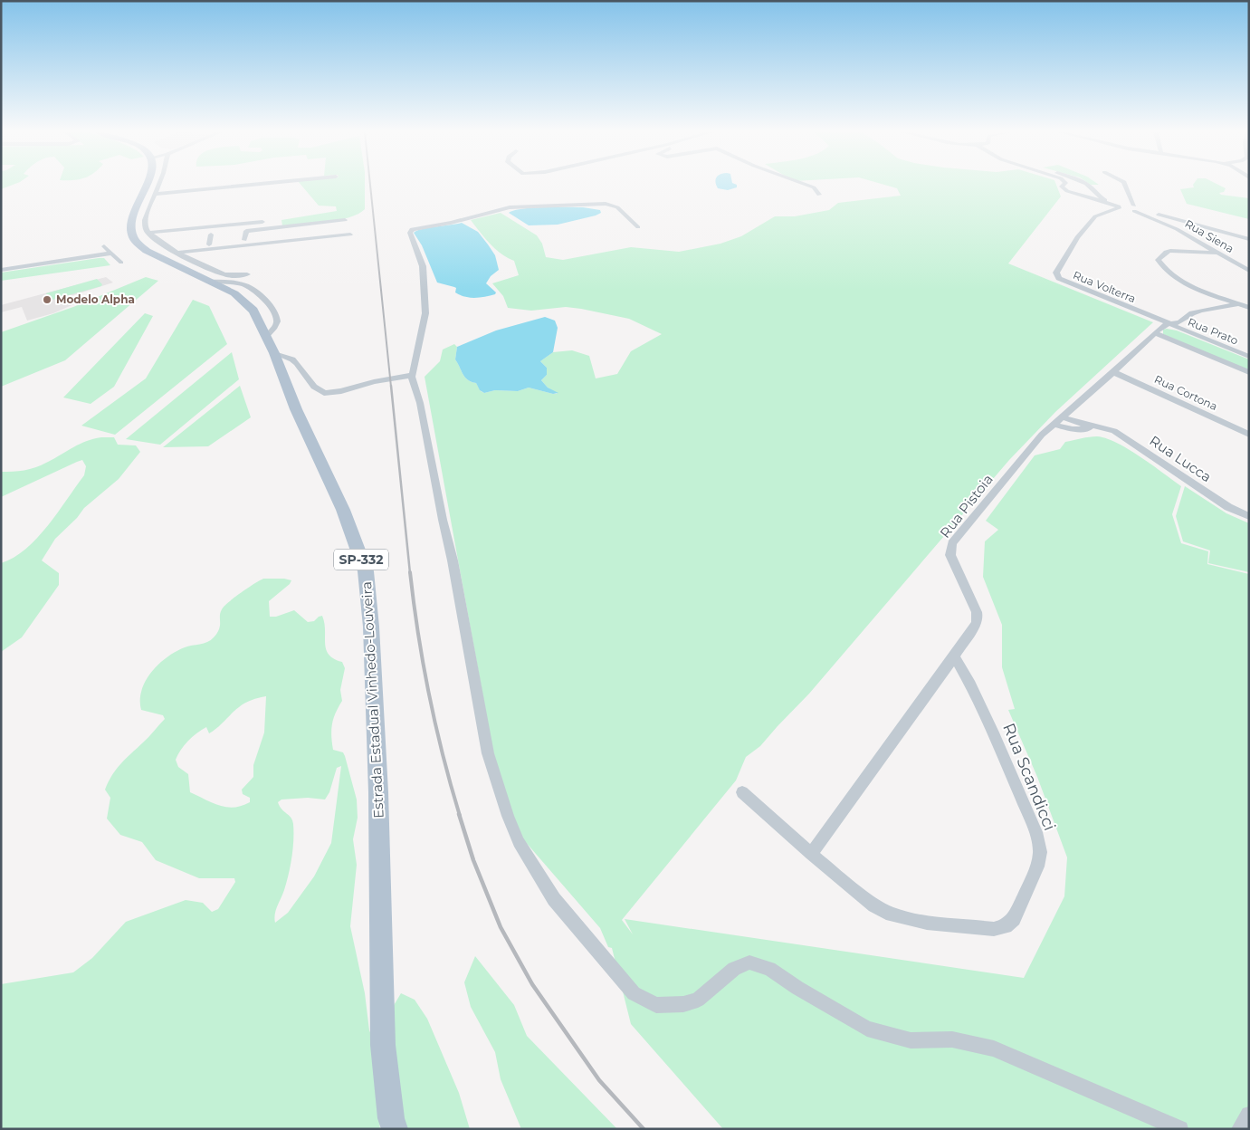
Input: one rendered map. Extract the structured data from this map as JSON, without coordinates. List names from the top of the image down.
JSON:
{
  "streets": {
    "main road": ["SP-332", "Estrada Estadual Vinhedo-Louveira"],
    "street": [
      "Rua Siena",
      "Rua Volterra",
      "Rua Prato",
      "Rua Cortona",
      "Rua Lucca",
      "Rua Pistoia",
      "Rua Scandicci"
    ]
  },
  "crossings": [
    ["Rua Siena", "Rua Volterra"],
    ["Rua Volterra", "Rua Prato"],
    ["Rua Volterra", "Rua Pistoia"],
    ["Rua Prato", "Rua Pistoia"],
    ["Rua Cortona", "Rua Pistoia"],
    ["Rua Lucca", "Rua Pistoia"],
    ["Rua Pistoia", "Rua Scandicci"]
  ],
  "places": ["Modelo Alpha"]
}
